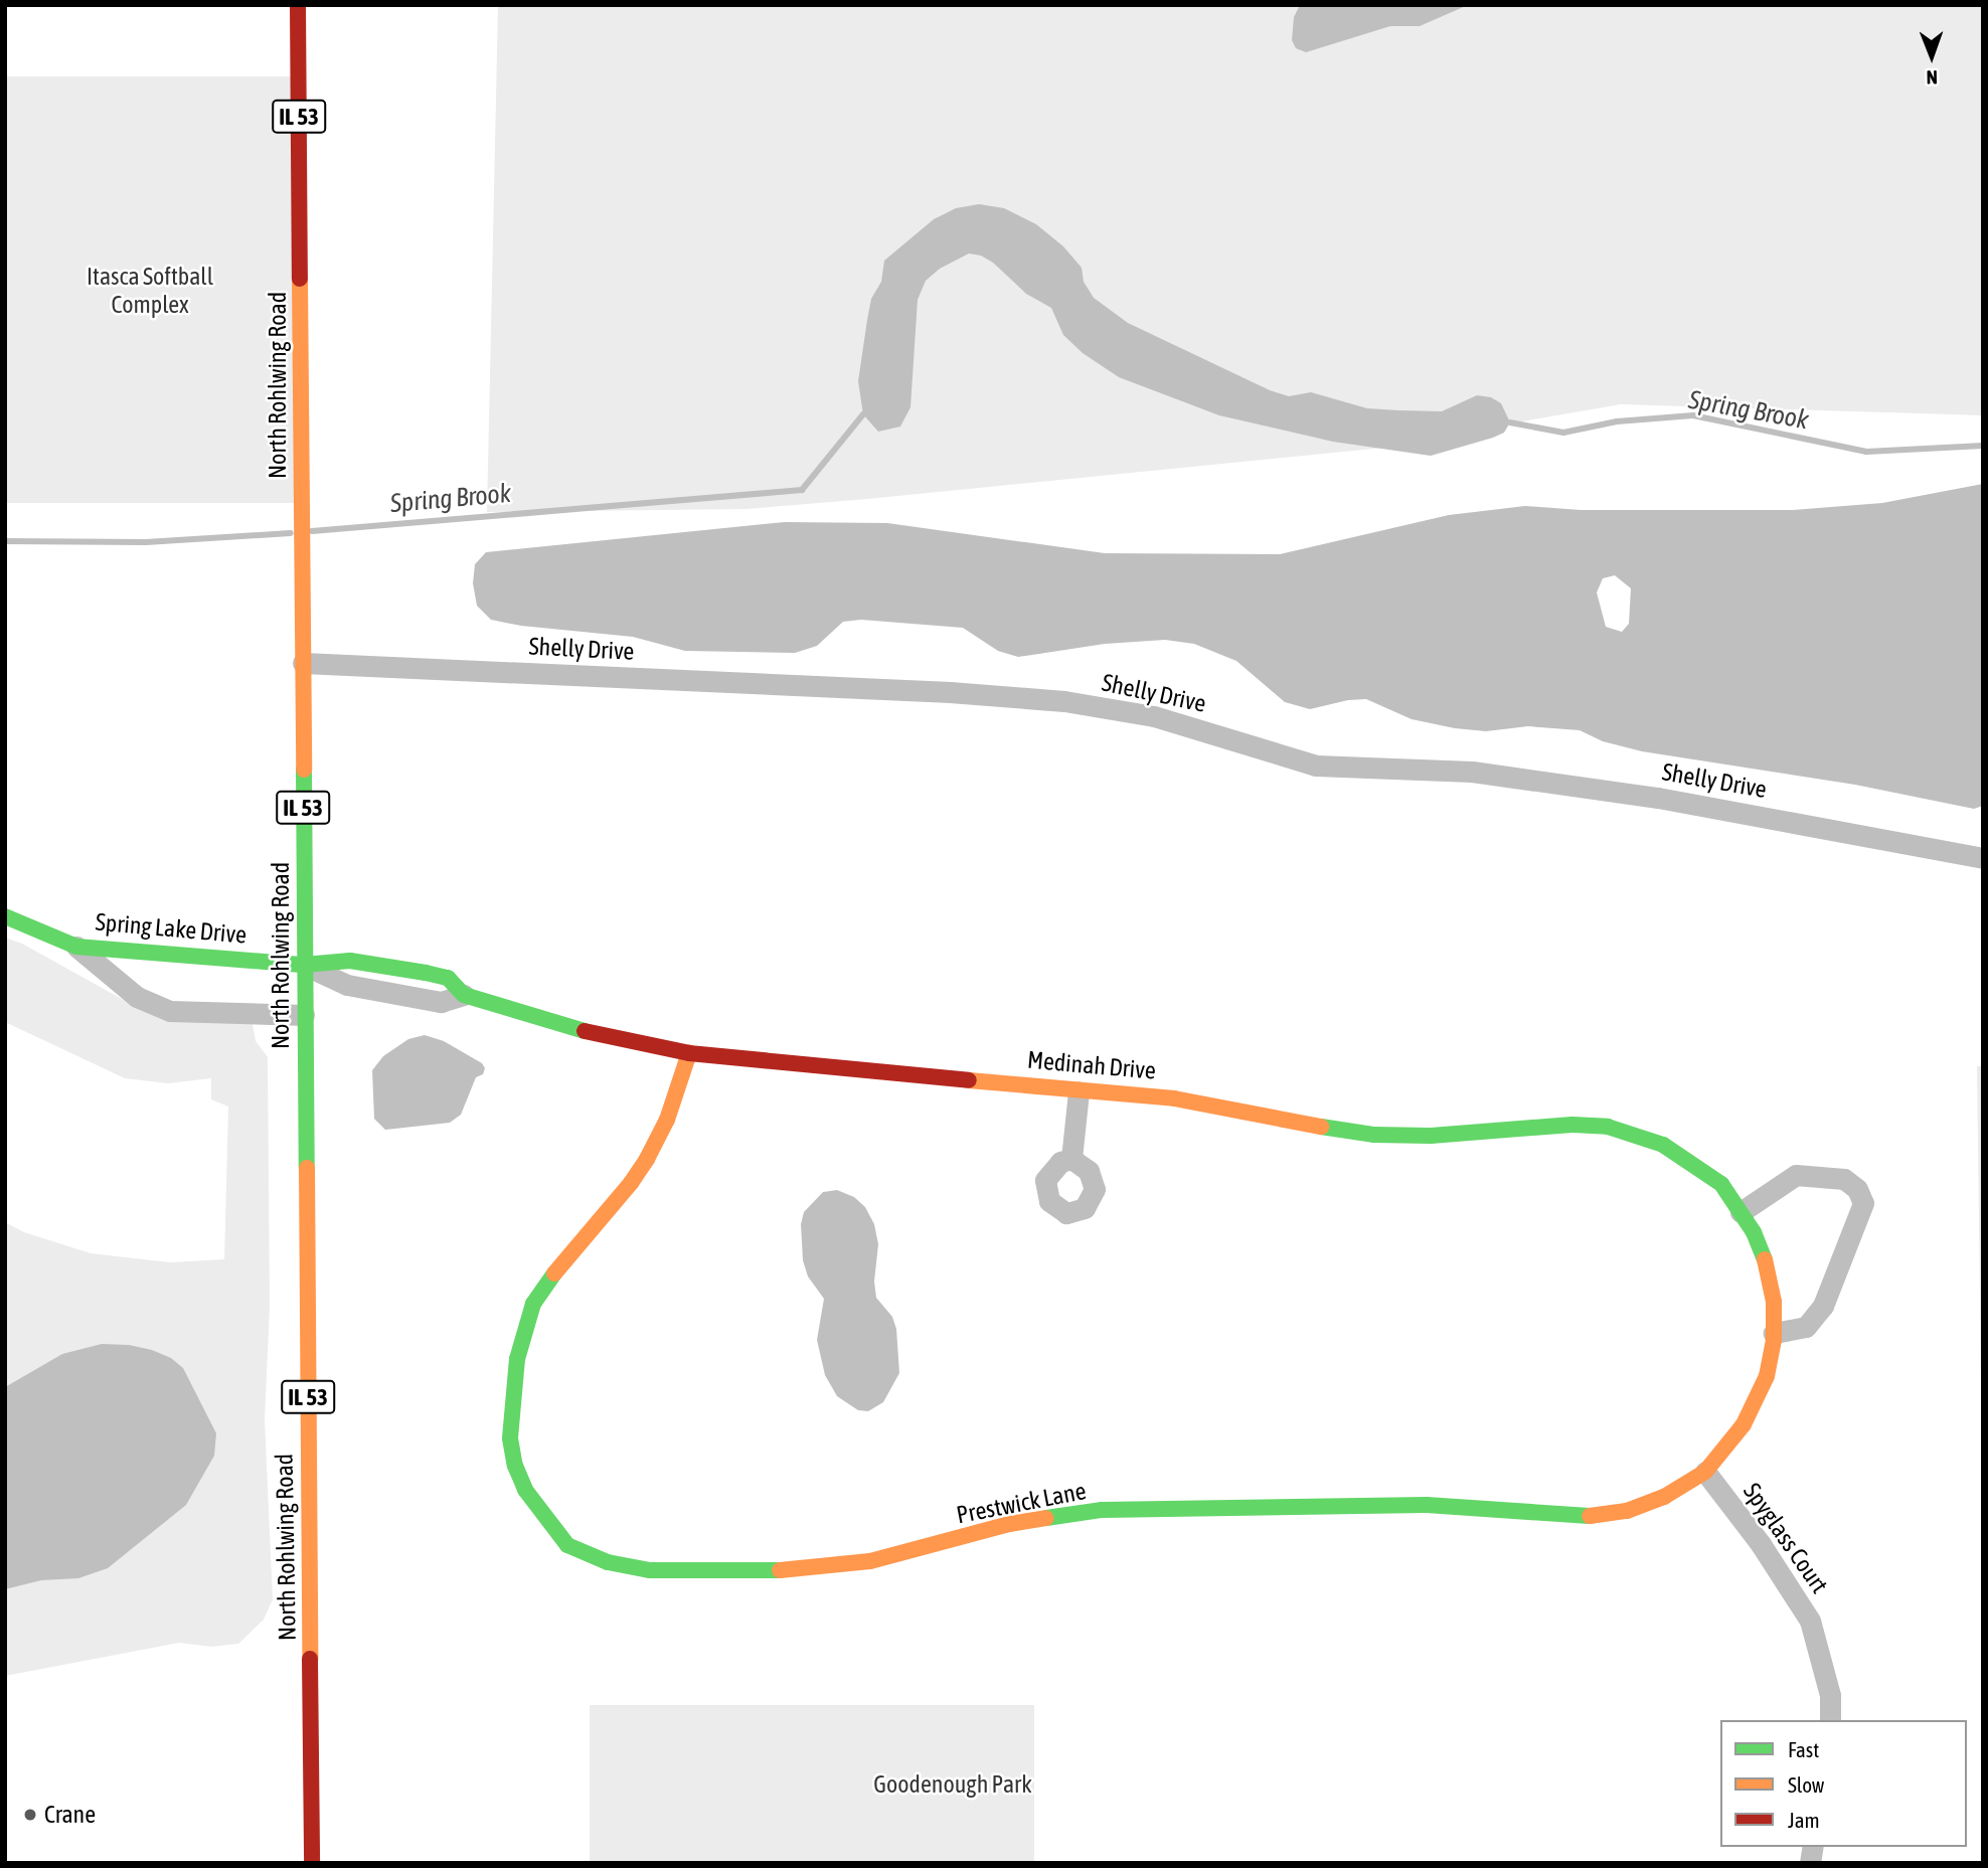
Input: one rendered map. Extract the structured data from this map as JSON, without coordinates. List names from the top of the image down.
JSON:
{
  "streets": {
    "street": [
      "IL 53",
      "North Rohlwing Road",
      "Shelly Drive",
      "Spring Lake Drive",
      "Medinah Drive",
      "Prestwick Lane",
      "Spyglass Court"
    ]
  },
  "crossings": [
    ["North Rohlwing Road", "Shelly Drive"],
    ["North Rohlwing Road", "Spring Lake Drive"],
    ["North Rohlwing Road", "Medinah Drive"],
    ["Spring Lake Drive", "Medinah Drive"],
    ["Medinah Drive", "Prestwick Lane"],
    ["Prestwick Lane", "Spyglass Court"]
  ],
  "water": ["Spring Brook"],
  "parks": ["Itasca Softball Complex", "Goodenough Park"],
  "places": ["Crane"],
  "legend": ["Fast", "Slow", "Jam"],
  "north": "bottom"
}
